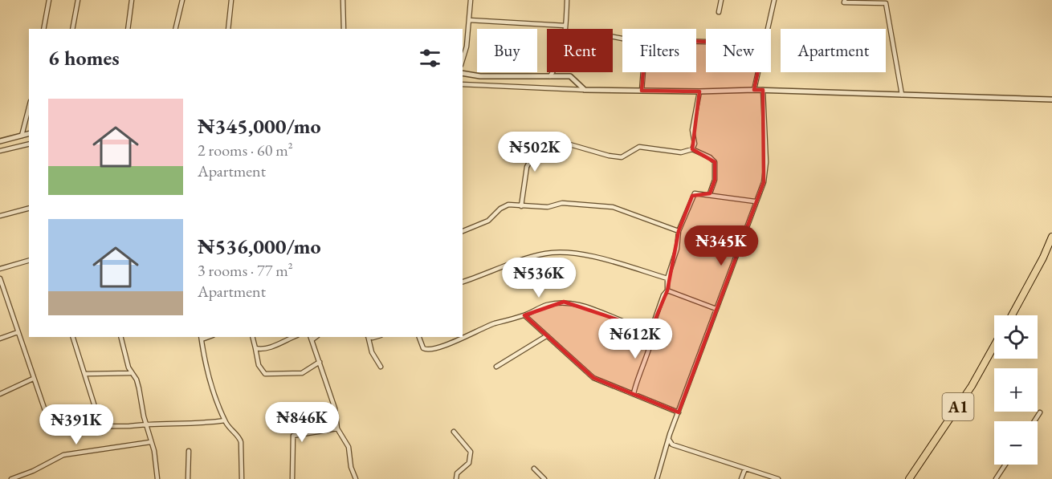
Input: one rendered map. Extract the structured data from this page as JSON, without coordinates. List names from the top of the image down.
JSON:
{
  "streets": {
    "highway": ["A1"]
  },
  "page": {
    "chip": [
      "Buy",
      "Rent",
      "Filters",
      "New",
      "Apartment"
    ],
    "heading": "6 homes",
    "list": [
      {
        "name": "₦345,000/mo",
        "note": "2 rooms · 60 m² · Apartment"
      },
      {
        "name": "₦536,000/mo",
        "note": "3 rooms · 77 m² · Apartment"
      }
    ],
    "price": [
      "₦502K",
      "₦345K",
      "₦536K",
      "₦612K",
      "₦846K",
      "₦391K"
    ],
    "map_buttons": ["+", "−"]
  }
}
